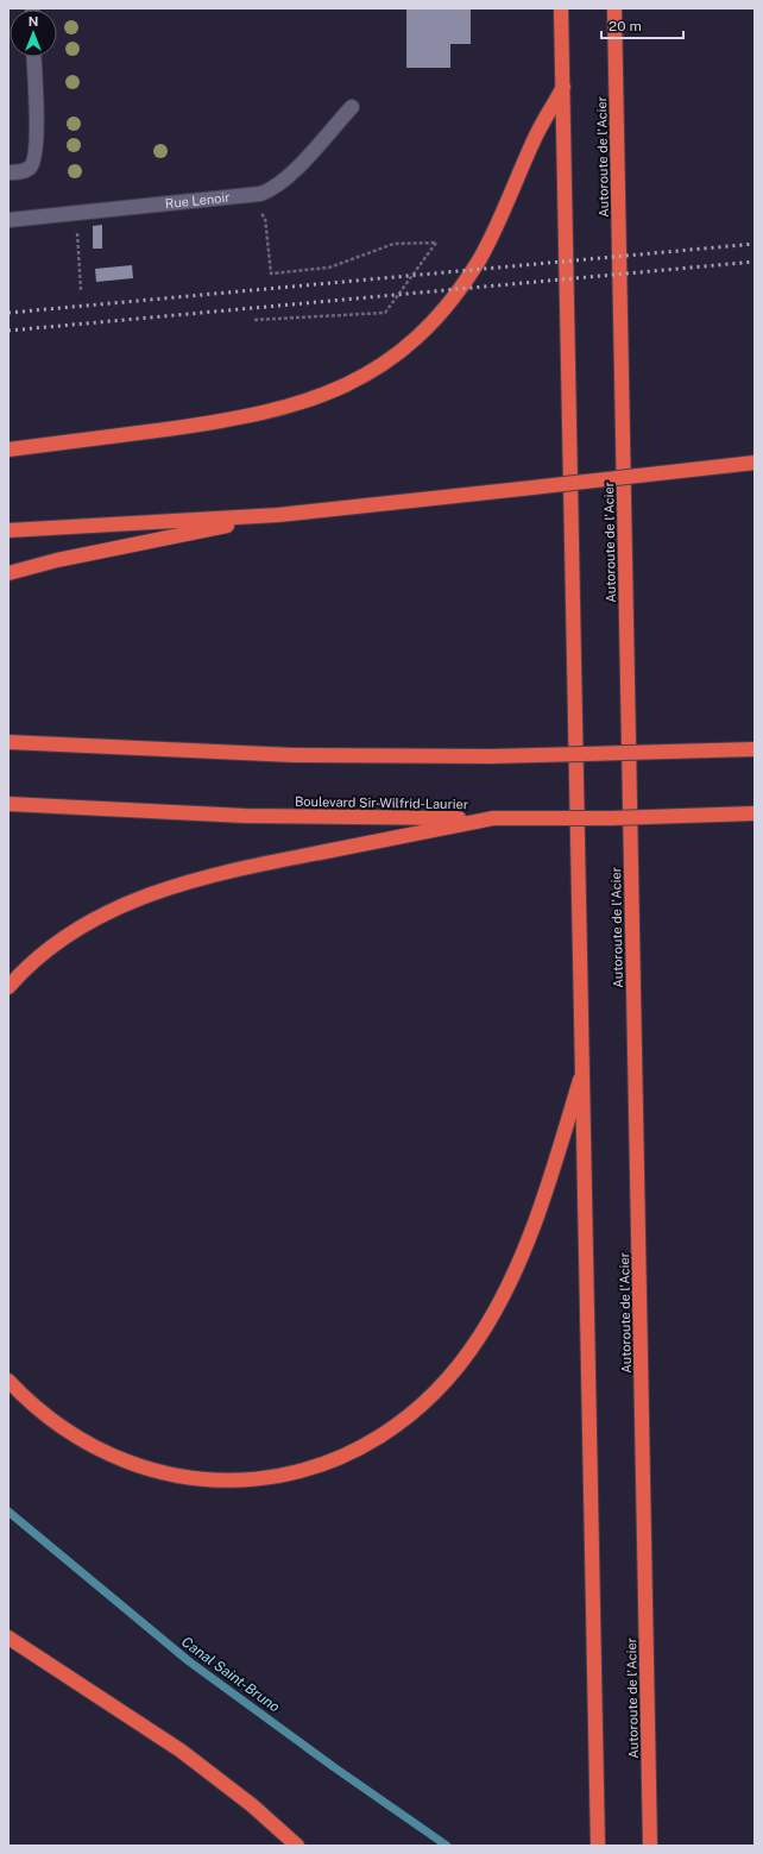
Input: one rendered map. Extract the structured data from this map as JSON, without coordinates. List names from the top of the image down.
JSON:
{
  "streets": {
    "highway": ["Autoroute de l'Acier", "Boulevard Sir-Wilfrid-Laurier"],
    "lane": ["Rue Lenoir"]
  },
  "water": ["Canal Saint-Bruno"],
  "scale_bar": "20 m",
  "north": "top"
}
